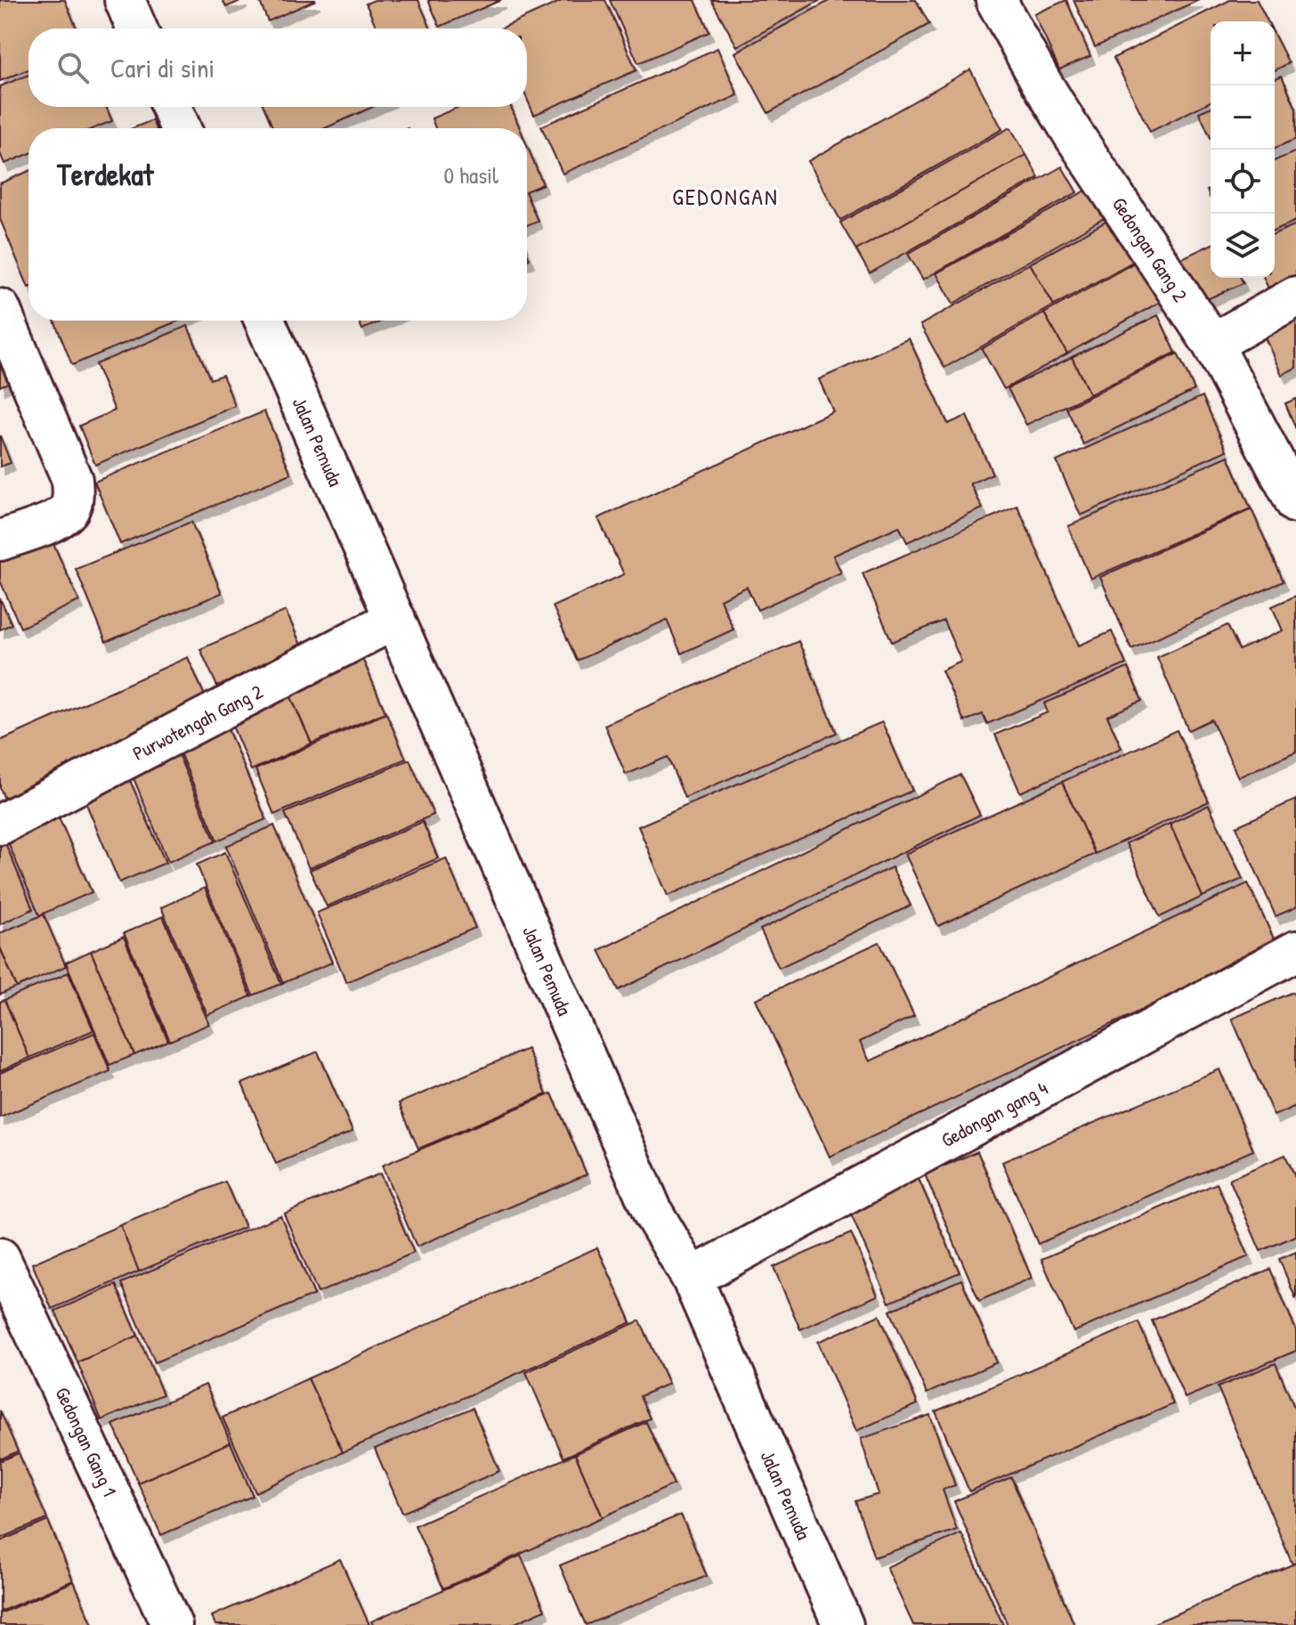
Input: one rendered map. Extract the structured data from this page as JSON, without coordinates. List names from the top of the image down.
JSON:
{
  "streets": {
    "street": [
      "Gedongan Gang 2",
      "Jalan Pemuda",
      "Purwotengah Gang 2",
      "Gedongan gang 4",
      "Gedongan Gang 1"
    ]
  },
  "crossings": [
    ["Jalan Pemuda", "Purwotengah Gang 2"],
    ["Jalan Pemuda", "Gedongan gang 4"]
  ],
  "districts": ["GEDONGAN"],
  "page": {
    "map_buttons": ["+", "−"],
    "search": "Cari di sini",
    "heading": ["Terdekat", "0 hasil"]
  }
}
